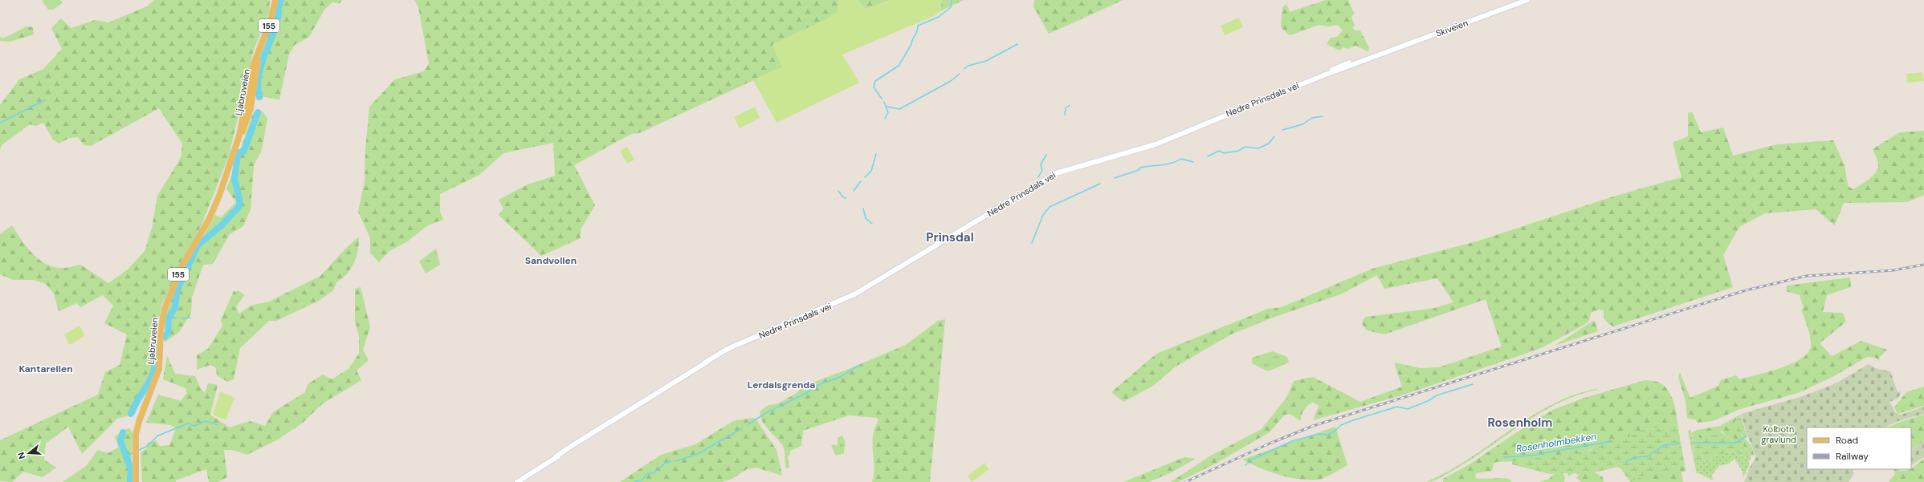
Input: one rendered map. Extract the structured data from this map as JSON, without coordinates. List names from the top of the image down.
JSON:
{
  "streets": {
    "main road": [
      "155",
      "Skiveien",
      "Ljabruveien",
      "Nedre Prinsdals vei"
    ]
  },
  "crossings": [
    ["Skiveien", "Nedre Prinsdals vei"]
  ],
  "districts": [
    "Prinsdal",
    "Sandvollen",
    "Kantarellen",
    "Lerdalsgrenda",
    "Rosenholm"
  ],
  "water": ["Rosenholmbekken"],
  "parks": ["Kolbotn gravlund"],
  "legend": ["Road", "Railway"],
  "north": "left"
}
